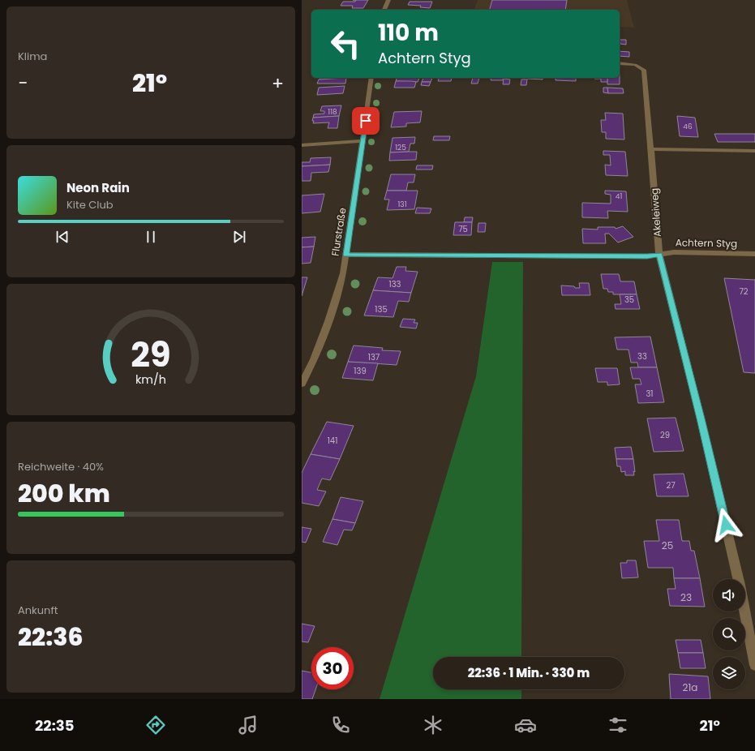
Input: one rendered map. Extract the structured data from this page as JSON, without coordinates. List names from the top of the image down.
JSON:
{
  "streets": {
    "street": ["Akeleiweg", "Flurstraße", "Achtern Styg"]
  },
  "crossings": [
    ["Akeleiweg", "Achtern Styg"],
    ["Flurstraße", "Achtern Styg"]
  ],
  "house_numbers": [
    "118",
    "46",
    "125",
    "41",
    "131",
    "75",
    "133",
    "72",
    "35",
    "135",
    "33",
    "137",
    "139",
    "31",
    "29",
    "141",
    "27",
    "25",
    "23",
    "21a"
  ],
  "page": {
    "tile": [
      "Klima",
      ["Reichweite · 40%", "200 km"],
      ["Ankunft", "22:36"]
    ],
    "turn": ["110 m", "Achtern Styg"],
    "heat": ["−", "21°", "+"],
    "song": ["Neon Rain", "Kite Club"],
    "limit": "30",
    "trip": "22:36 · 1 Min. · 330 m",
    "tabs": ["22:35", "21°"],
    "gauge": ["29", "km/h"]
  }
}
